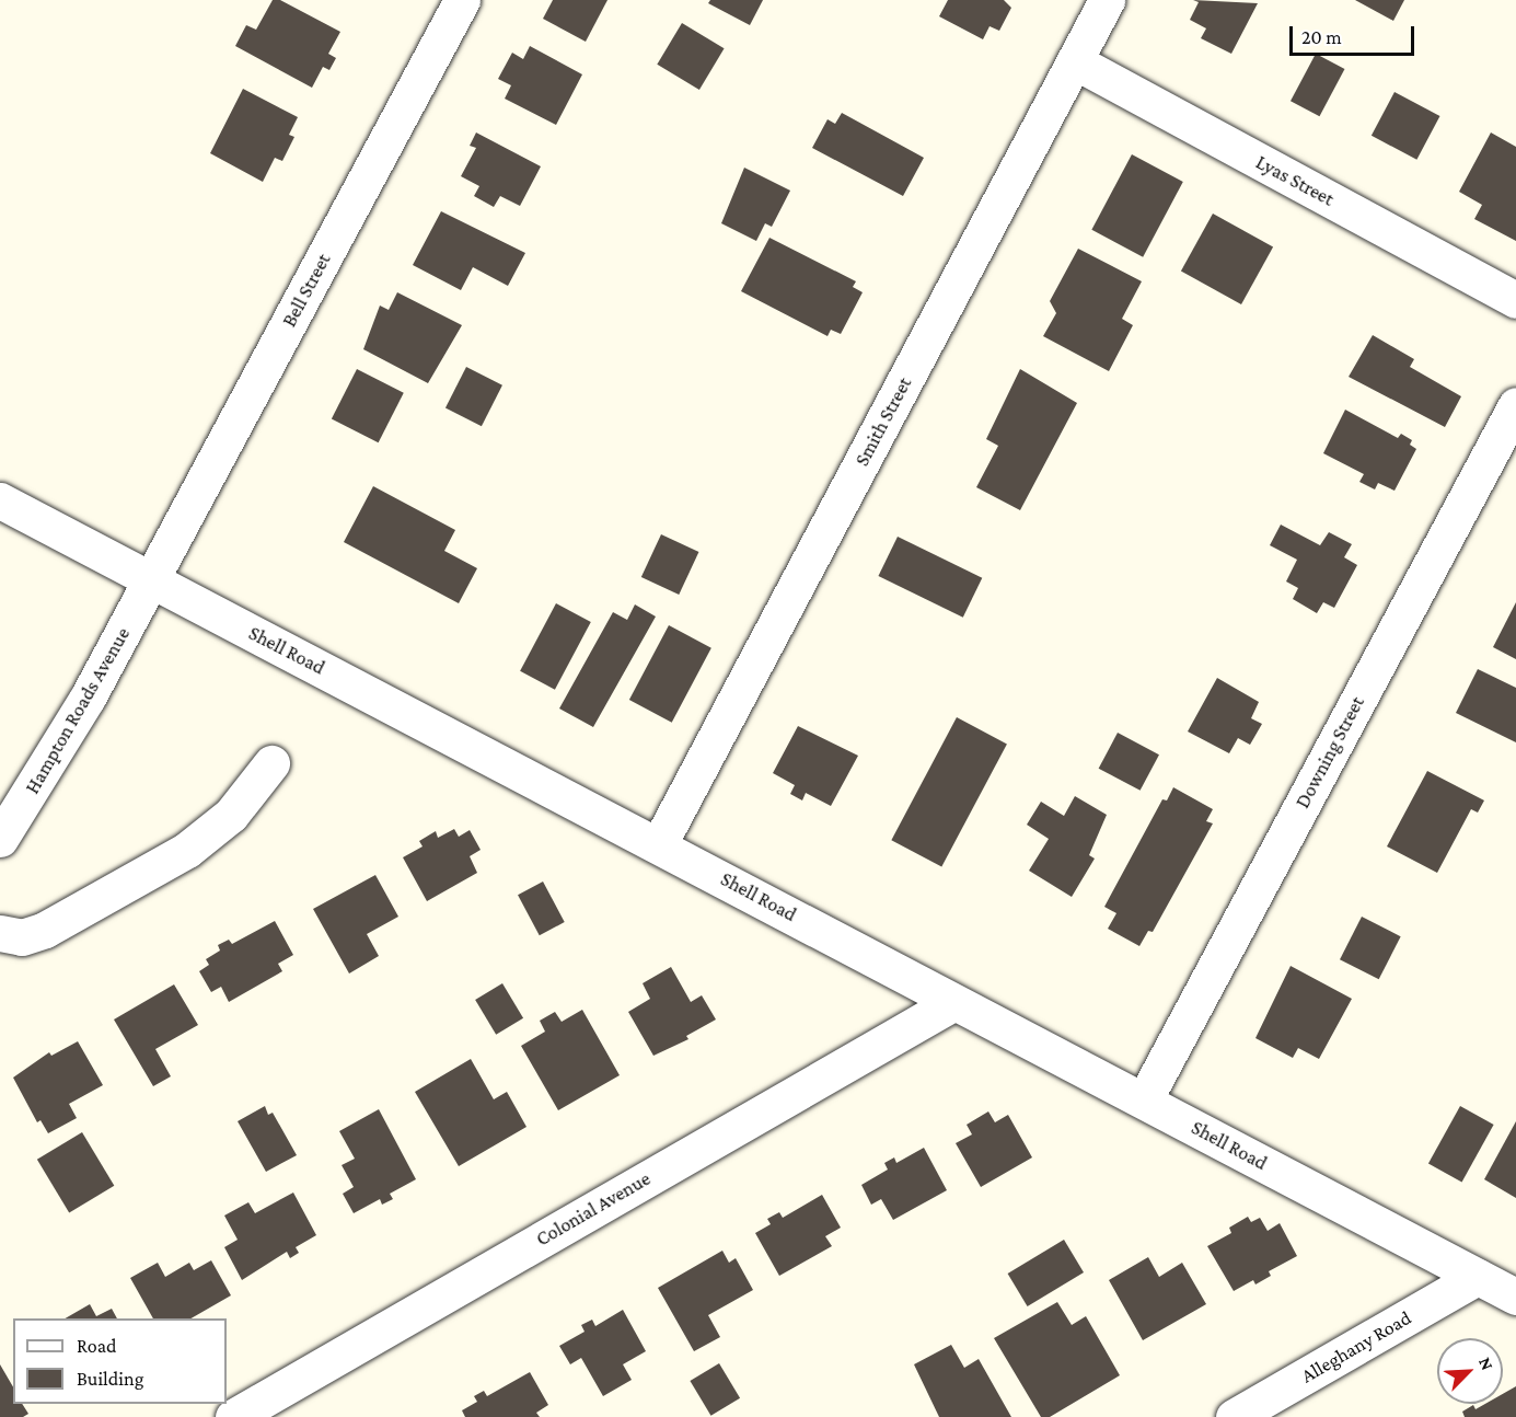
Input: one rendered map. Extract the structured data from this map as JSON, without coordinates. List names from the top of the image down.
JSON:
{
  "streets": {
    "street": [
      "Lyas Street",
      "Bell Street",
      "Smith Street",
      "Shell Road",
      "Hampton Roads Avenue",
      "Downing Street",
      "Colonial Avenue",
      "Alleghany Road"
    ]
  },
  "crossings": [
    ["Lyas Street", "Smith Street"],
    ["Bell Street", "Shell Road"],
    ["Bell Street", "Hampton Roads Avenue"],
    ["Smith Street", "Shell Road"],
    ["Shell Road", "Hampton Roads Avenue"],
    ["Shell Road", "Downing Street"],
    ["Shell Road", "Colonial Avenue"],
    ["Shell Road", "Alleghany Road"]
  ],
  "legend": ["Road", "Building"],
  "scale_bar": "20 m",
  "north": "top right"
}
